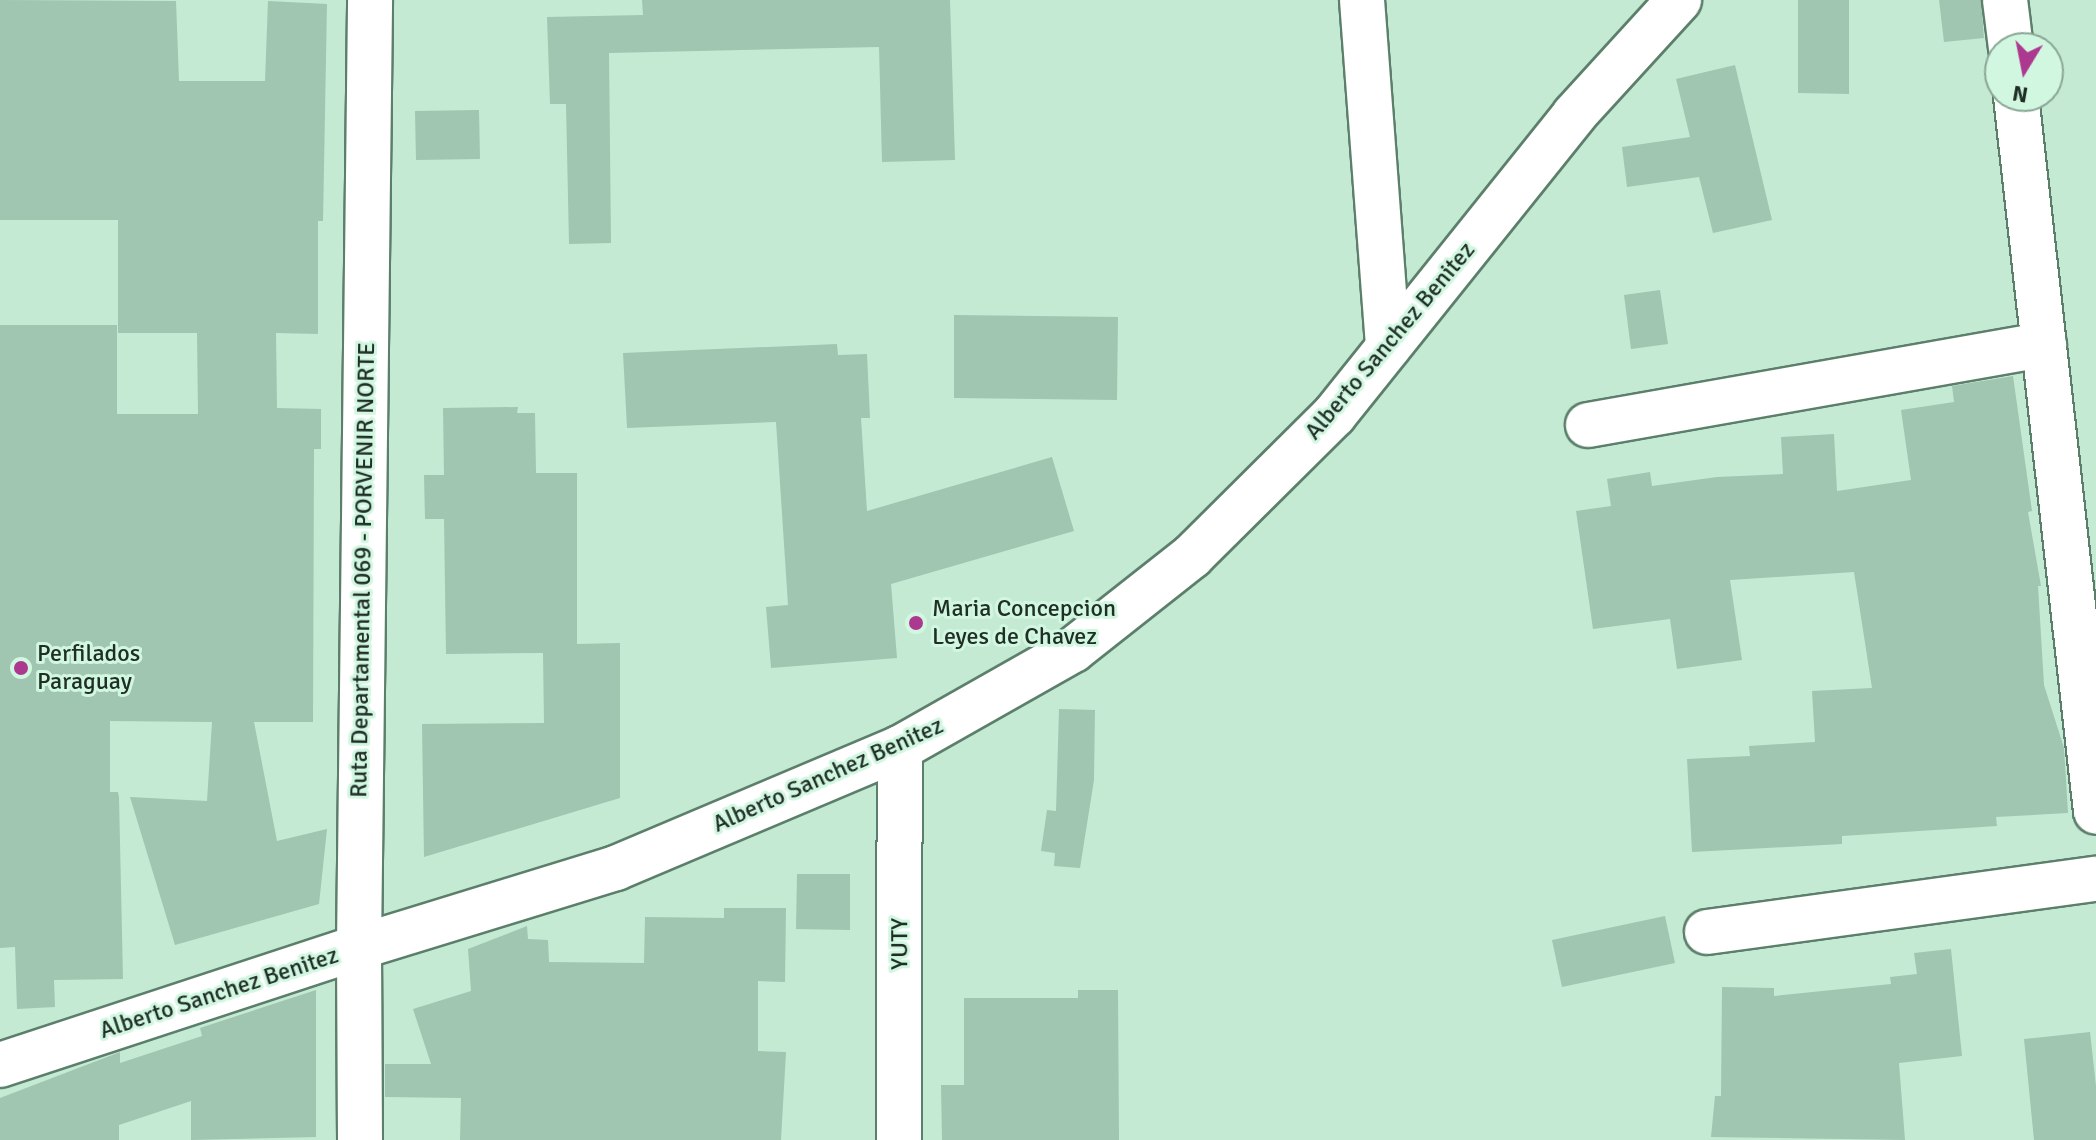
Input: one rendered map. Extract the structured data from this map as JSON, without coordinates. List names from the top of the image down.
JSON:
{
  "streets": {
    "street": ["Alberto Sanchez Benitez", "Ruta Departamental 069 - PORVENIR NORTE", "YUTY"]
  },
  "crossings": [
    ["Alberto Sanchez Benitez", "Ruta Departamental 069 - PORVENIR NORTE"],
    ["Alberto Sanchez Benitez", "YUTY"]
  ],
  "places": ["Maria Concepcion Leyes de Chavez", "Perfilados Paraguay"],
  "north": "bottom"
}
